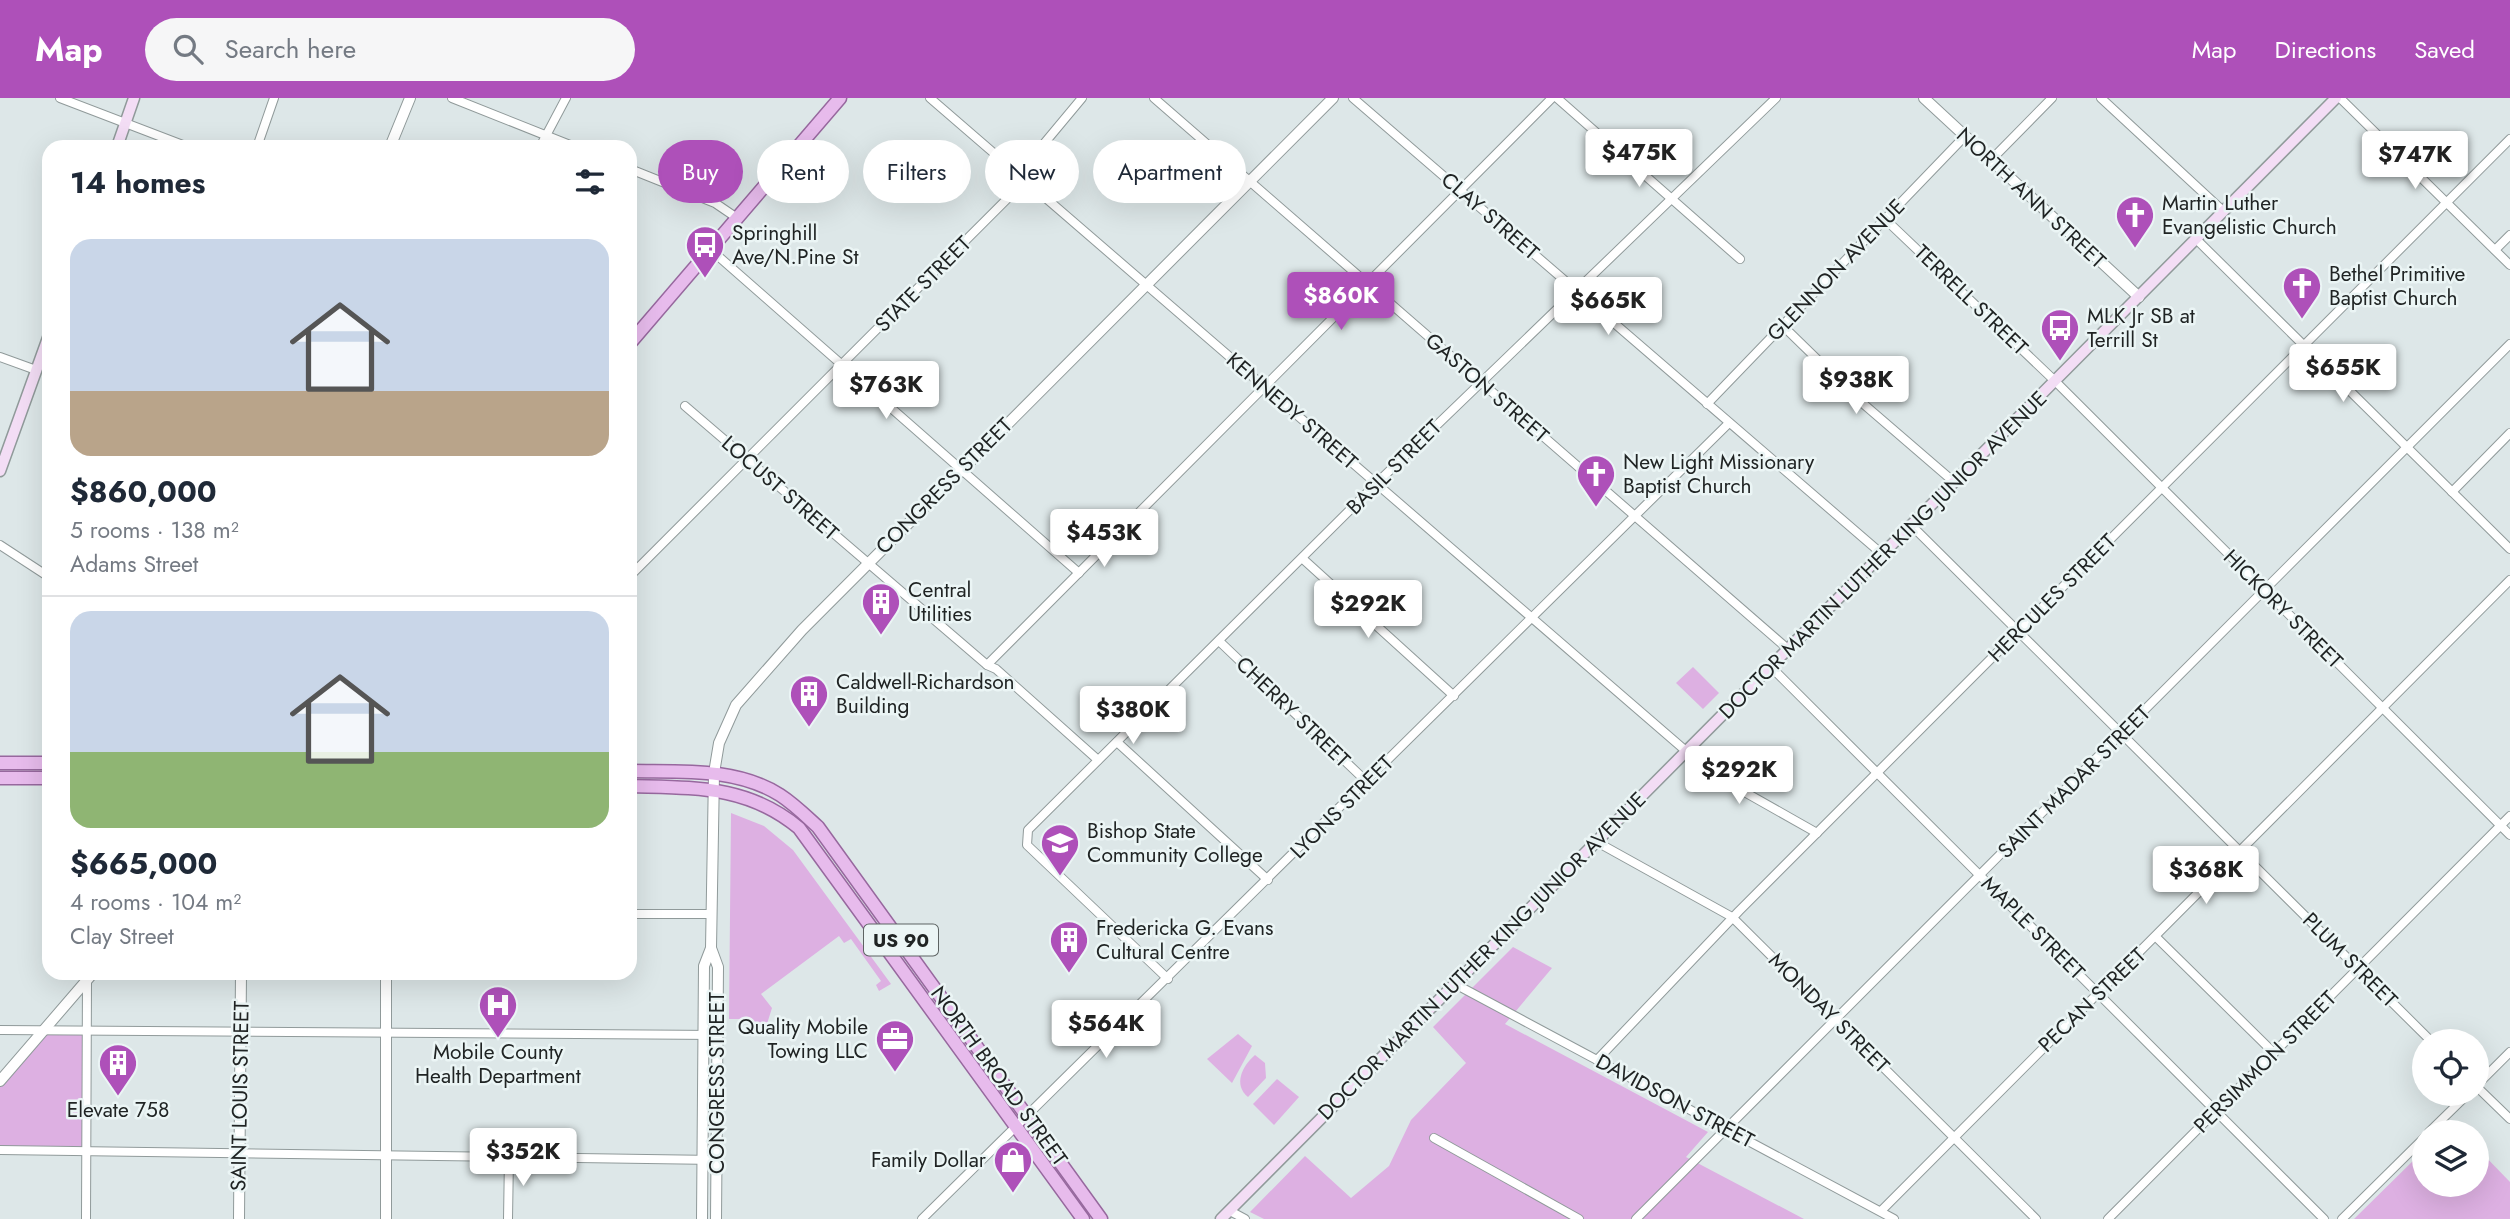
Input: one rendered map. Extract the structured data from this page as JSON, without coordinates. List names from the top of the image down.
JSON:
{
  "streets": {
    "main road": ["DOCTOR MARTIN LUTHER KING JUNIOR AVENUE", "US 90", "NORTH BROAD STREET"],
    "street": [
      "NORTH ANN STREET",
      "CLAY STREET",
      "GLENNON AVENUE",
      "STATE STREET",
      "TERRELL STREET",
      "GASTON STREET",
      "KENNEDY STREET",
      "BASIL STREET",
      "CONGRESS STREET",
      "LOCUST STREET",
      "HERCULES STREET",
      "HICKORY STREET",
      "CHERRY STREET",
      "SAINT MADAR STREET",
      "LYONS STREET",
      "MAPLE STREET",
      "PLUM STREET",
      "PECAN STREET",
      "MONDAY STREET",
      "PERSIMMON STREET",
      "SAINT LOUIS STREET",
      "DAVIDSON STREET"
    ]
  },
  "crossings": [
    ["NORTH ANN STREET", "GLENNON AVENUE"],
    ["NORTH ANN STREET", "DOCTOR MARTIN LUTHER KING JUNIOR AVENUE"],
    ["CLAY STREET", "GLENNON AVENUE"],
    ["CLAY STREET", "BASIL STREET"],
    ["CLAY STREET", "DOCTOR MARTIN LUTHER KING JUNIOR AVENUE"],
    ["CLAY STREET", "LYONS STREET"],
    ["GLENNON AVENUE", "TERRELL STREET"],
    ["STATE STREET", "LOCUST STREET"],
    ["TERRELL STREET", "DOCTOR MARTIN LUTHER KING JUNIOR AVENUE"],
    ["TERRELL STREET", "HICKORY STREET"],
    ["GASTON STREET", "BASIL STREET"],
    ["GASTON STREET", "CONGRESS STREET"],
    ["GASTON STREET", "DOCTOR MARTIN LUTHER KING JUNIOR AVENUE"],
    ["GASTON STREET", "LYONS STREET"],
    ["KENNEDY STREET", "BASIL STREET"],
    ["KENNEDY STREET", "CONGRESS STREET"],
    ["KENNEDY STREET", "DOCTOR MARTIN LUTHER KING JUNIOR AVENUE"],
    ["KENNEDY STREET", "HERCULES STREET"],
    ["KENNEDY STREET", "LYONS STREET"],
    ["BASIL STREET", "LOCUST STREET"],
    ["BASIL STREET", "CHERRY STREET"],
    ["BASIL STREET", "LYONS STREET"],
    ["CONGRESS STREET", "LOCUST STREET"],
    ["CONGRESS STREET", "NORTH BROAD STREET"],
    ["DOCTOR MARTIN LUTHER KING JUNIOR AVENUE", "HICKORY STREET"],
    ["DOCTOR MARTIN LUTHER KING JUNIOR AVENUE", "MAPLE STREET"],
    ["DOCTOR MARTIN LUTHER KING JUNIOR AVENUE", "PLUM STREET"],
    ["DOCTOR MARTIN LUTHER KING JUNIOR AVENUE", "MONDAY STREET"],
    ["DOCTOR MARTIN LUTHER KING JUNIOR AVENUE", "DAVIDSON STREET"],
    ["HERCULES STREET", "HICKORY STREET"],
    ["HERCULES STREET", "MAPLE STREET"],
    ["HERCULES STREET", "PLUM STREET"],
    ["HERCULES STREET", "MONDAY STREET"],
    ["HERCULES STREET", "DAVIDSON STREET"],
    ["HICKORY STREET", "SAINT MADAR STREET"],
    ["HICKORY STREET", "PECAN STREET"],
    ["HICKORY STREET", "PERSIMMON STREET"],
    ["CHERRY STREET", "LYONS STREET"],
    ["SAINT MADAR STREET", "MAPLE STREET"],
    ["SAINT MADAR STREET", "PLUM STREET"],
    ["SAINT MADAR STREET", "MONDAY STREET"],
    ["SAINT MADAR STREET", "DAVIDSON STREET"],
    ["LYONS STREET", "NORTH BROAD STREET"],
    ["MAPLE STREET", "PECAN STREET"],
    ["MAPLE STREET", "PERSIMMON STREET"],
    ["PLUM STREET", "PECAN STREET"],
    ["PLUM STREET", "PERSIMMON STREET"],
    ["PECAN STREET", "MONDAY STREET"],
    ["PECAN STREET", "DAVIDSON STREET"]
  ],
  "places": {
    "church": ["Martin Luther Evangelistic Church", "Bethel Primitive Baptist Church", "New Light Missionary Baptist Church"],
    "bus stop": ["Springhill Ave/N.Pine St", "MLK Jr SB at Terrill St"],
    "building": [
      "Central Utilities",
      "Caldwell-Richardson Building",
      "Fredericka G. Evans Cultural Centre",
      "Elevate 758"
    ],
    "school or university": ["Bishop State Community College"],
    "hospital": ["Mobile County Health Department"],
    "office": ["Quality Mobile Towing LLC"],
    "shop": ["Family Dollar"]
  },
  "page": {
    "header": "Map",
    "search": "Search here",
    "nav": ["Map", "Directions", "Saved"],
    "price": [
      "$475K",
      "$747K",
      "$860K",
      "$665K",
      "$655K",
      "$938K",
      "$763K",
      "$453K",
      "$292K",
      "$380K",
      "$292K",
      "$368K",
      "$564K",
      "$352K"
    ],
    "chip": [
      "Buy",
      "Rent",
      "Filters",
      "New",
      "Apartment"
    ],
    "heading": "14 homes",
    "list": [
      {
        "name": "$860,000",
        "note": "5 rooms · 138 m² · Adams Street"
      },
      {
        "name": "$665,000",
        "note": "4 rooms · 104 m² · Clay Street"
      }
    ]
  }
}
